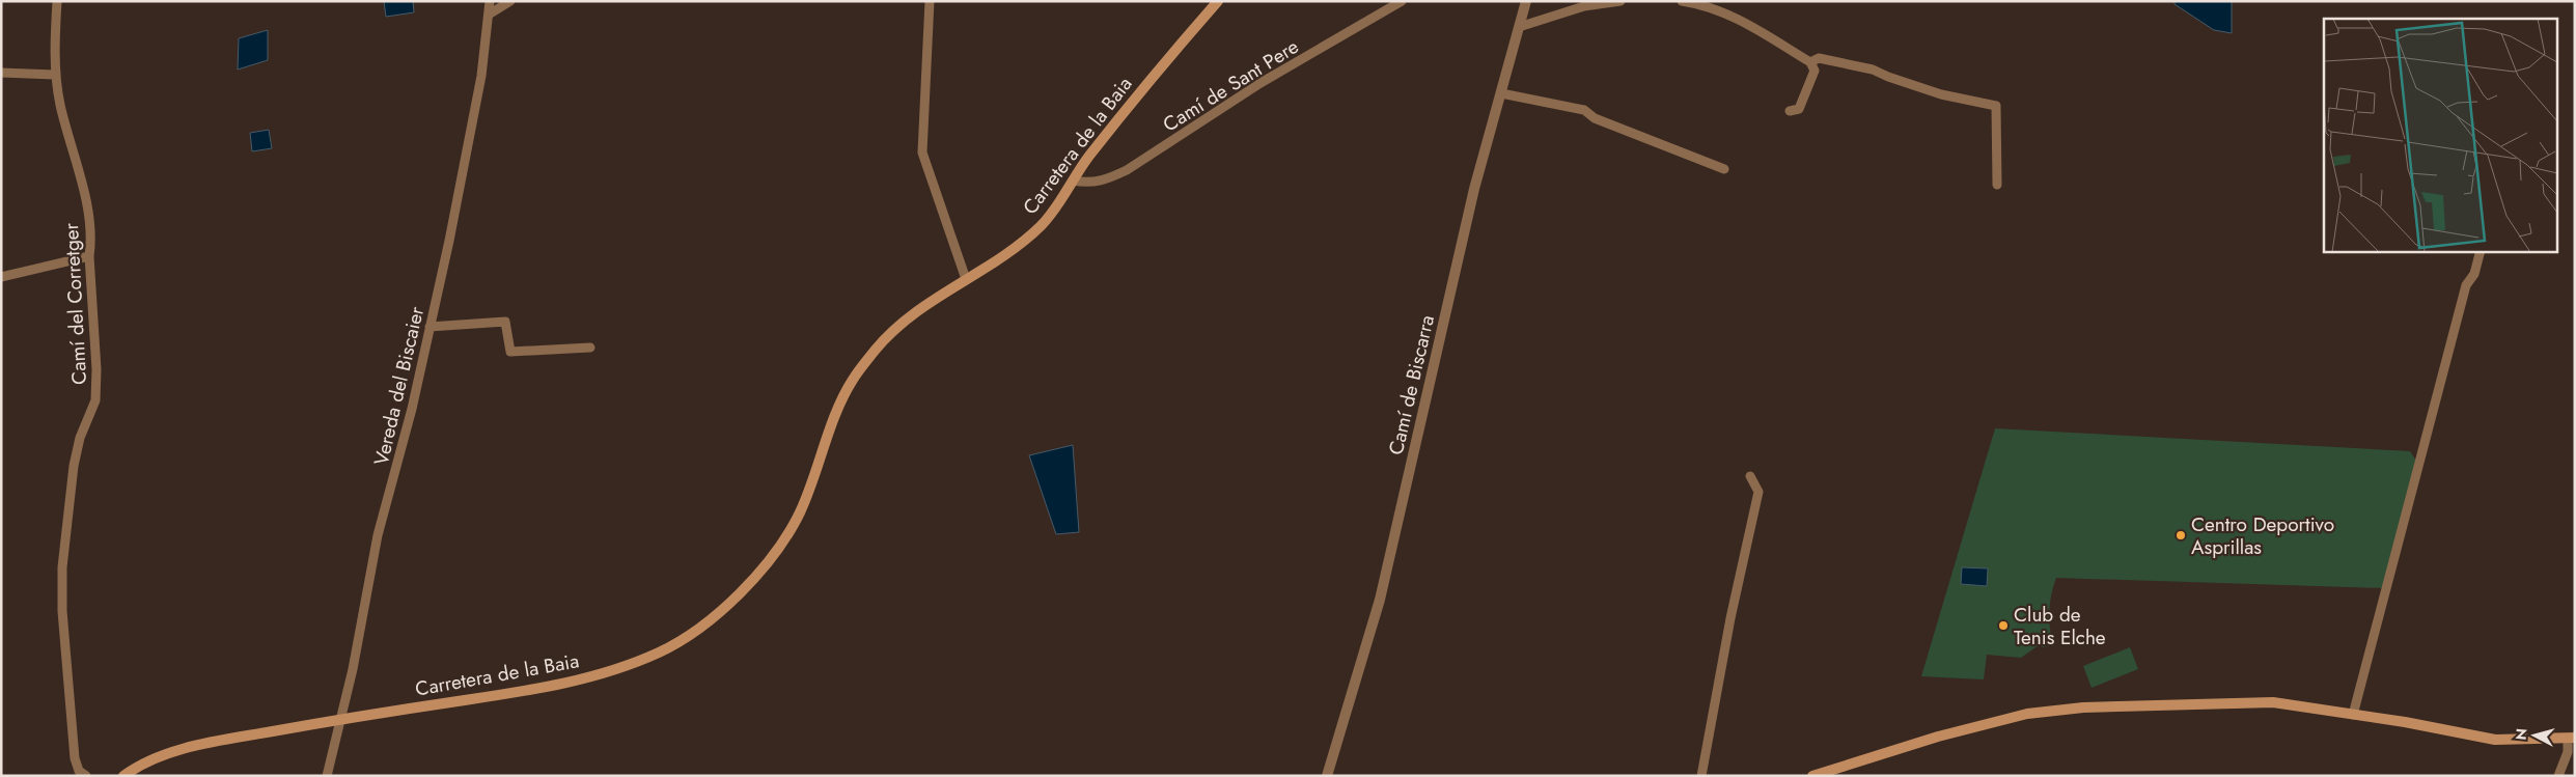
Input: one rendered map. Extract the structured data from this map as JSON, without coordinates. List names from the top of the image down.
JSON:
{
  "streets": {
    "main road": ["Carretera de la Baia"],
    "street": [
      "Camí de Sant Pere",
      "Camí del Corretger",
      "Camí de Biscarra",
      "Vereda del Biscaier"
    ]
  },
  "crossings": [
    ["Camí de Sant Pere", "Carretera de la Baia"],
    ["Carretera de la Baia", "Vereda del Biscaier"]
  ],
  "places": ["Centro Deportivo Asprillas", "Club de Tenis Elche"],
  "north": "left"
}
